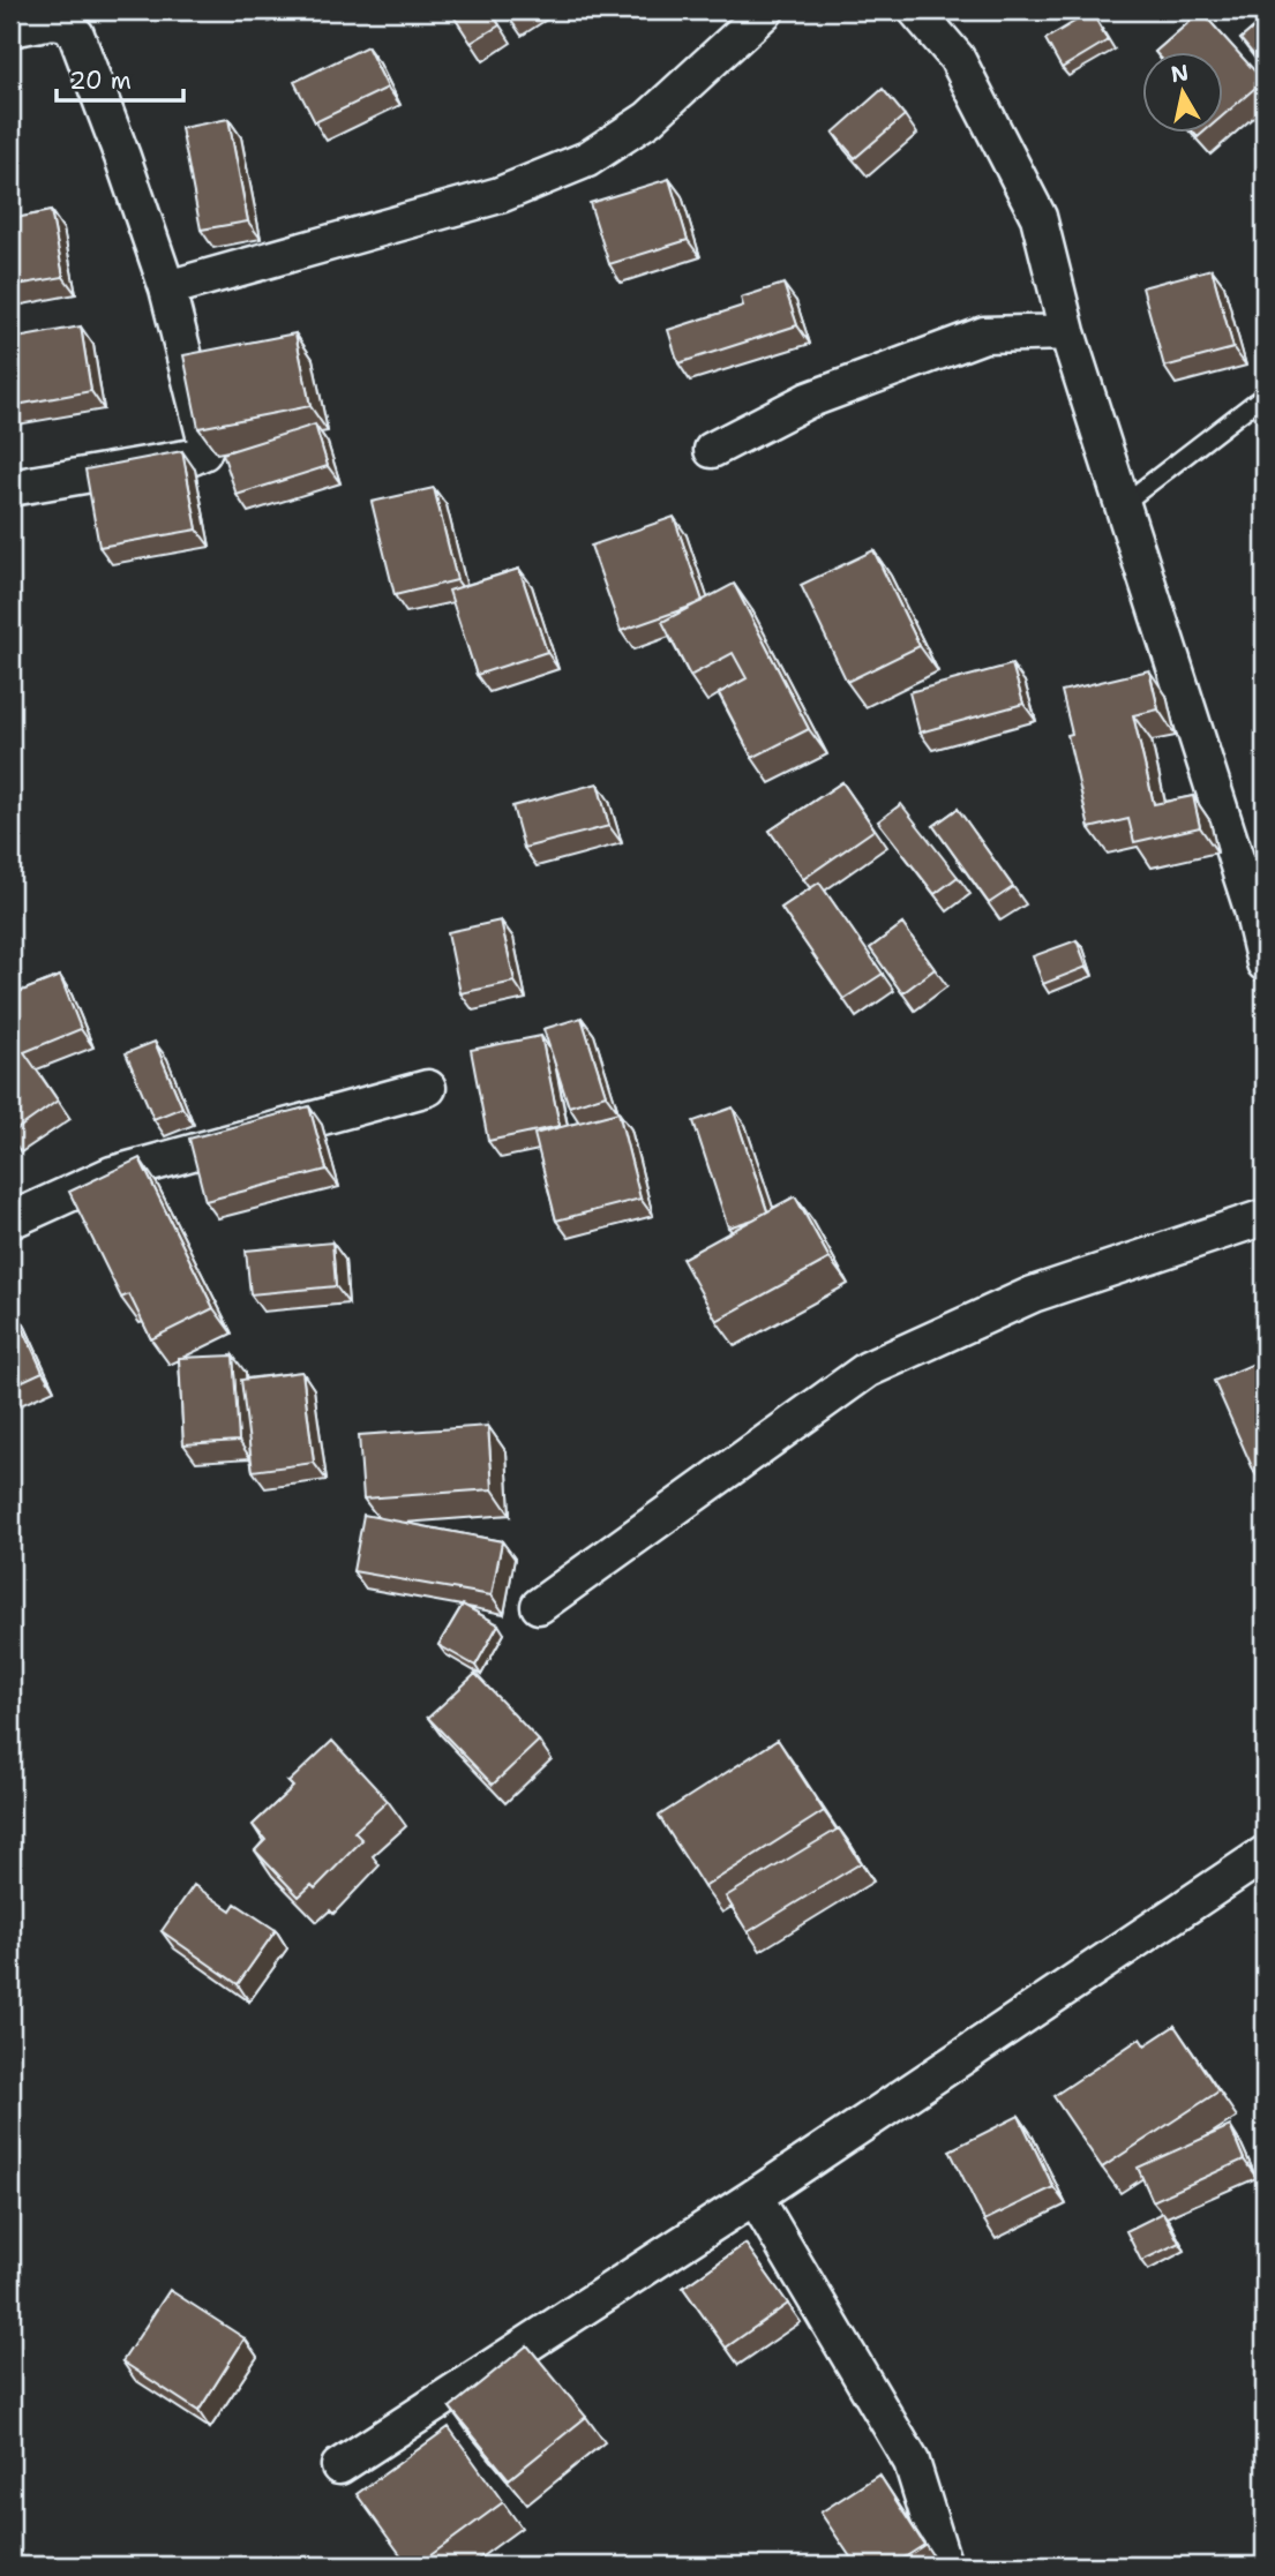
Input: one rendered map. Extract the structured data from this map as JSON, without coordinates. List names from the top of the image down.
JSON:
{
  "scale_bar": "20 m",
  "north": "top"
}
